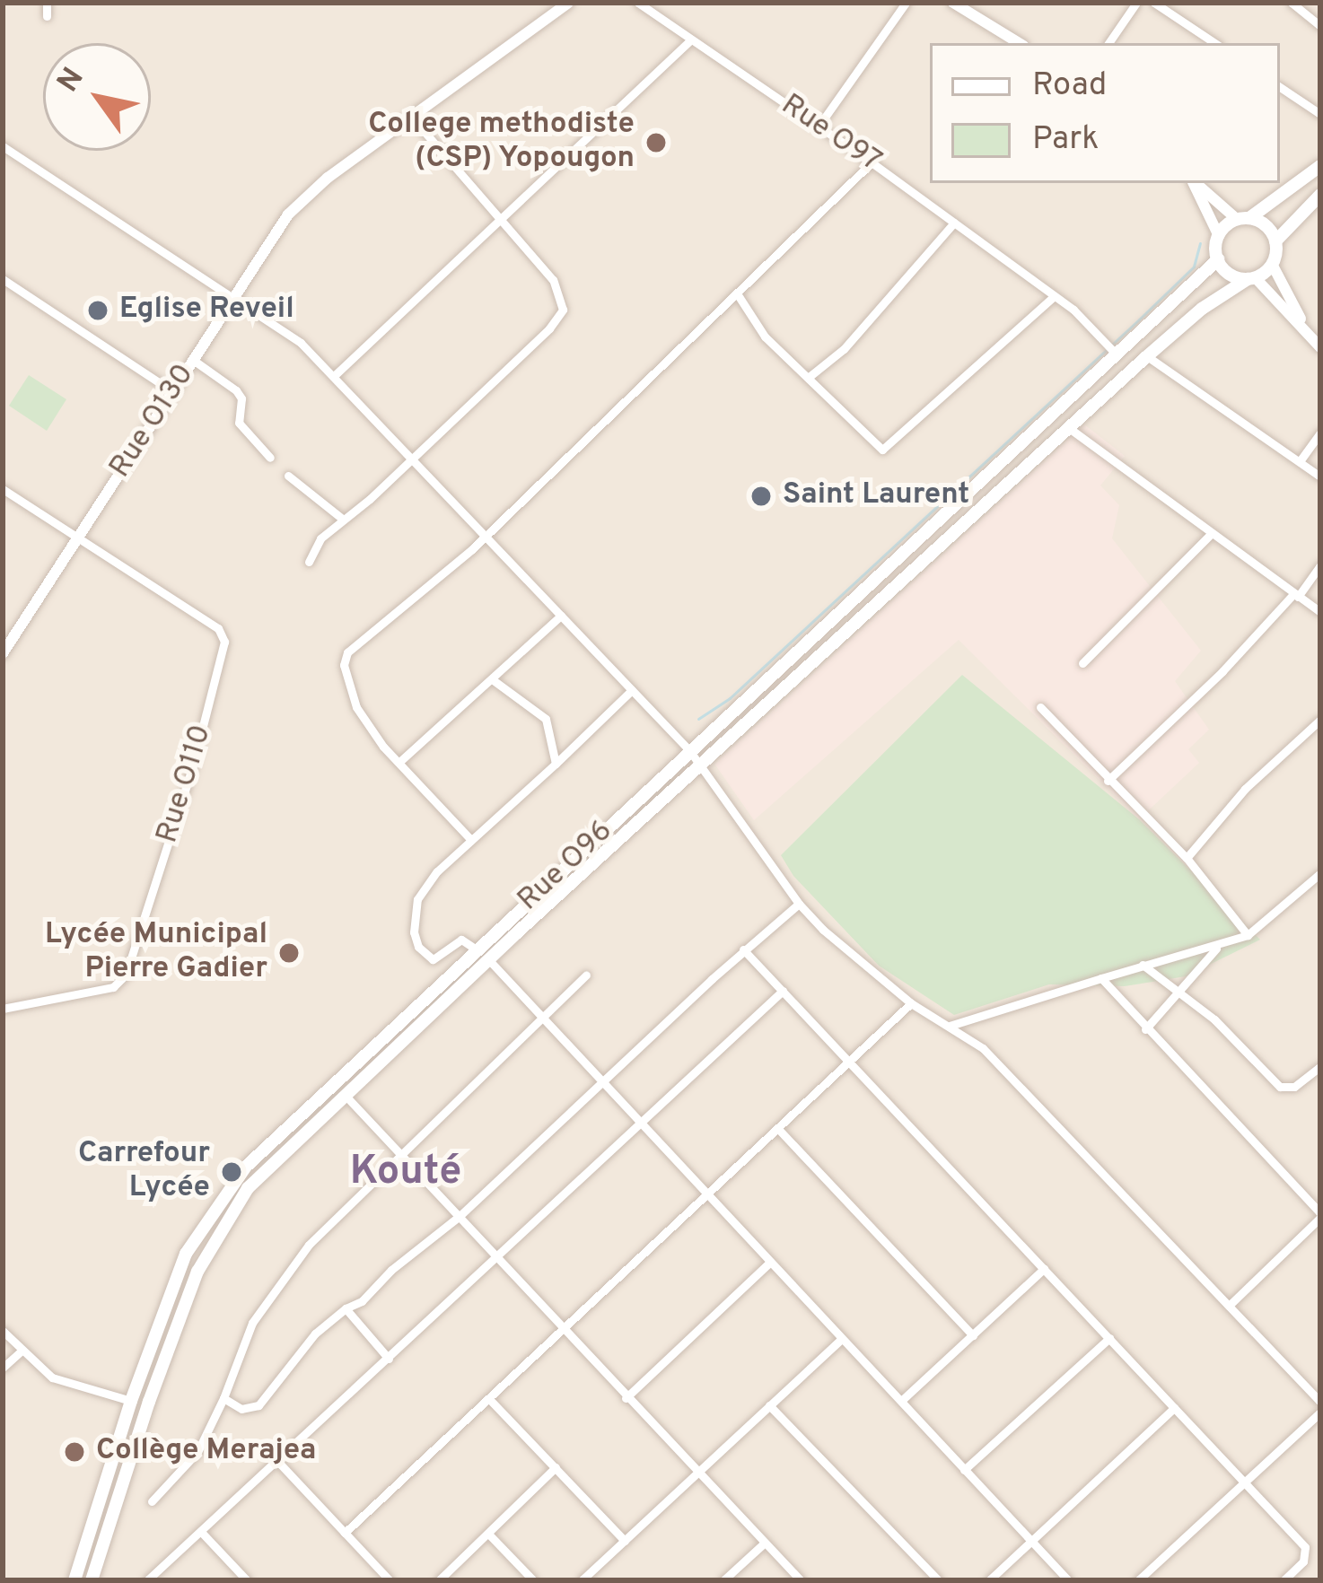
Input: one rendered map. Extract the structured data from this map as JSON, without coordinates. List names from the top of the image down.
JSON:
{
  "streets": {
    "main road": ["Rue O96"],
    "street": ["Rue O97", "Rue O130", "Rue O110"]
  },
  "crossings": [
    ["Rue O97", "Rue O96"],
    ["Rue O130", "Rue O110"]
  ],
  "districts": ["Kouté"],
  "places": [
    "College methodiste (CSP) Yopougon",
    "Eglise Reveil",
    "Saint Laurent",
    "Lycée Municipal Pierre Gadier",
    "Carrefour Lycée",
    "Collège Merajea"
  ],
  "legend": ["Road", "Park"],
  "north": "top left"
}
